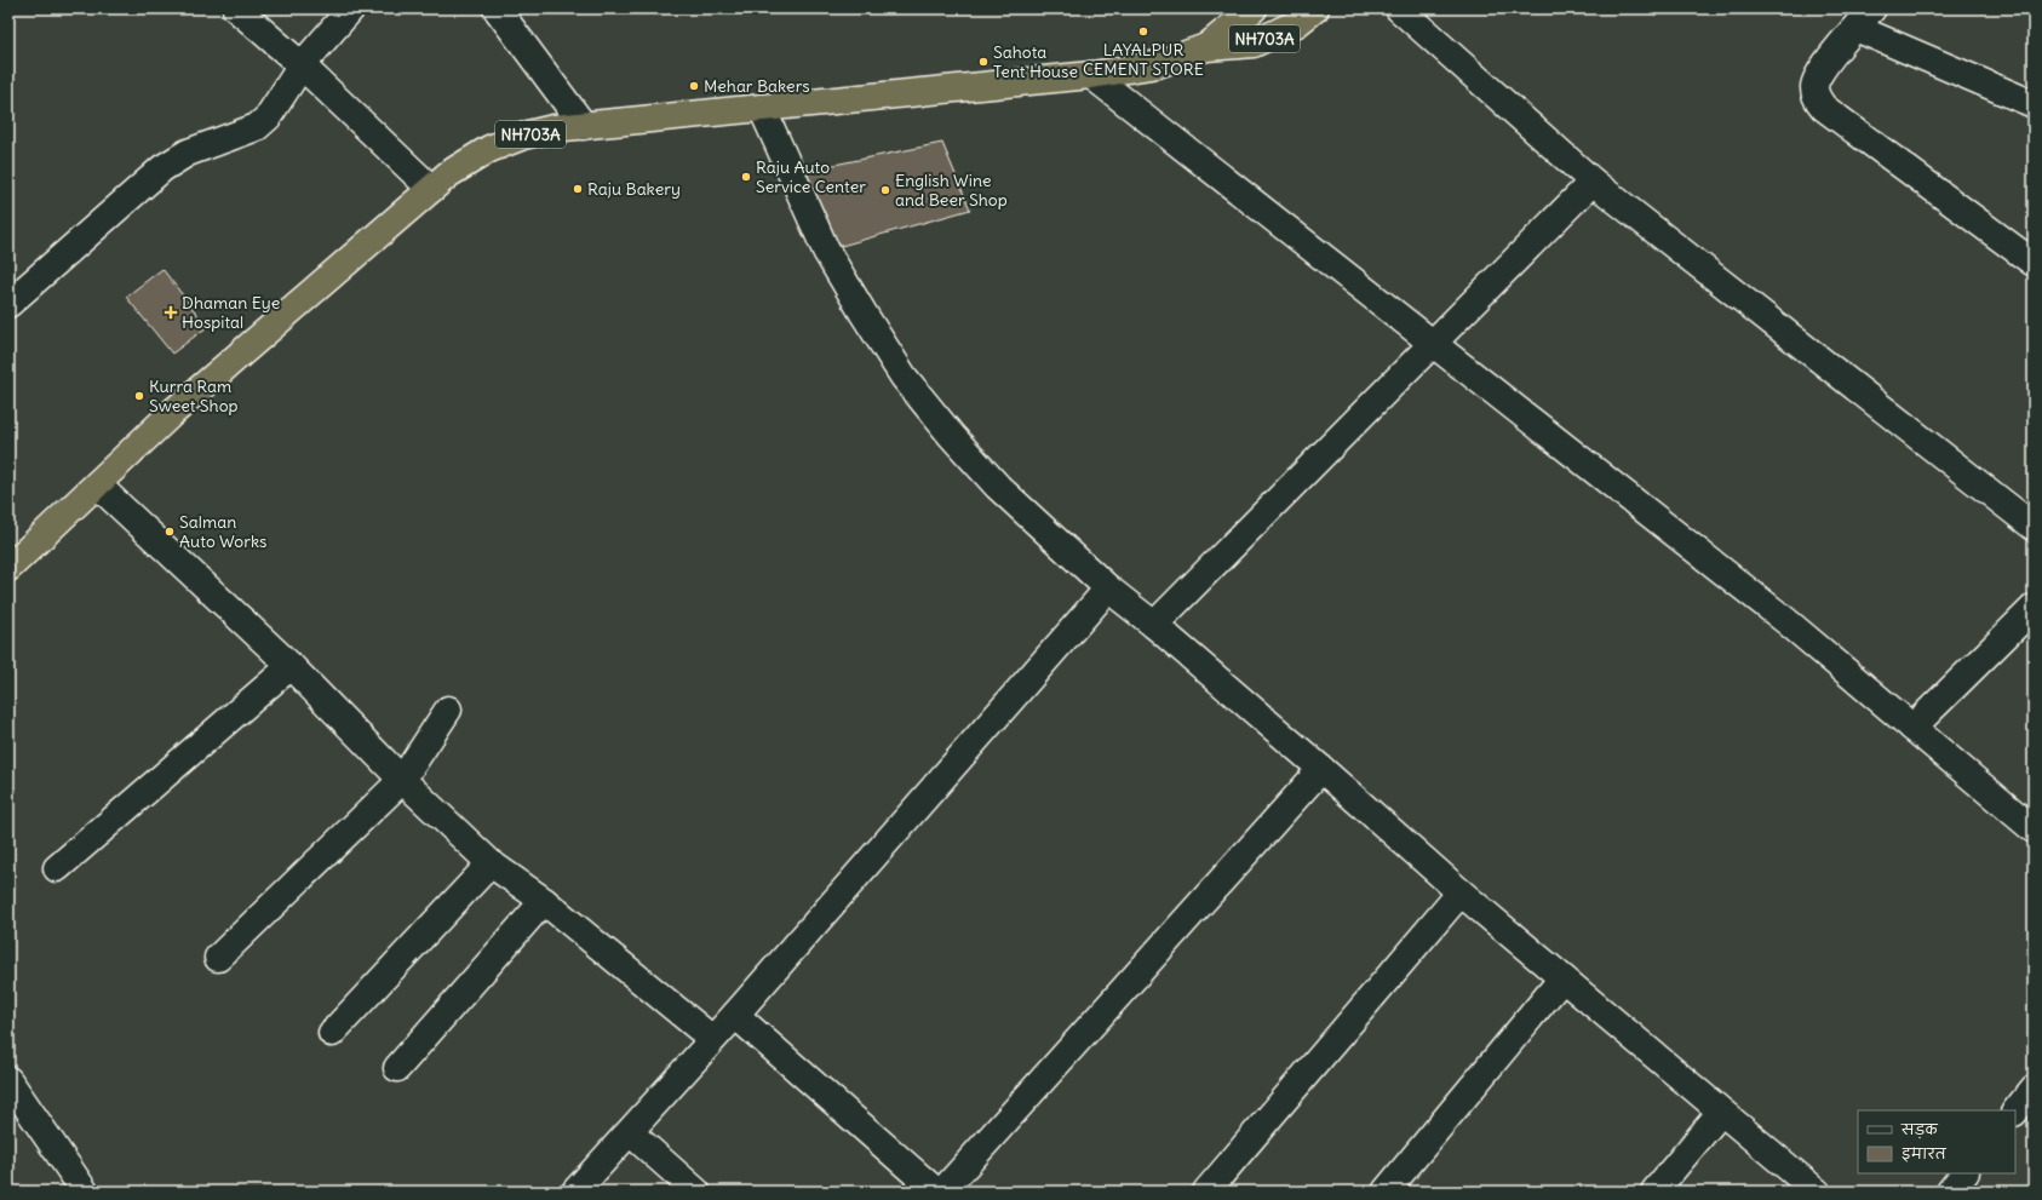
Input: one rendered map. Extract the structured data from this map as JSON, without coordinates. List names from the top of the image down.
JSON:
{
  "streets": {
    "highway": ["NH703A"]
  },
  "places": {
    "other": [
      "LAYALPUR CEMENT STORE",
      "Sahota Tent House",
      "Mehar Bakers",
      "Raju Auto Service Center",
      "Raju Bakery",
      "English Wine and Beer Shop",
      "Kurra Ram Sweet Shop",
      "Salman Auto Works"
    ],
    "health": ["Dhaman Eye Hospital"]
  },
  "legend": ["सड़क", "इमारत"]
}
